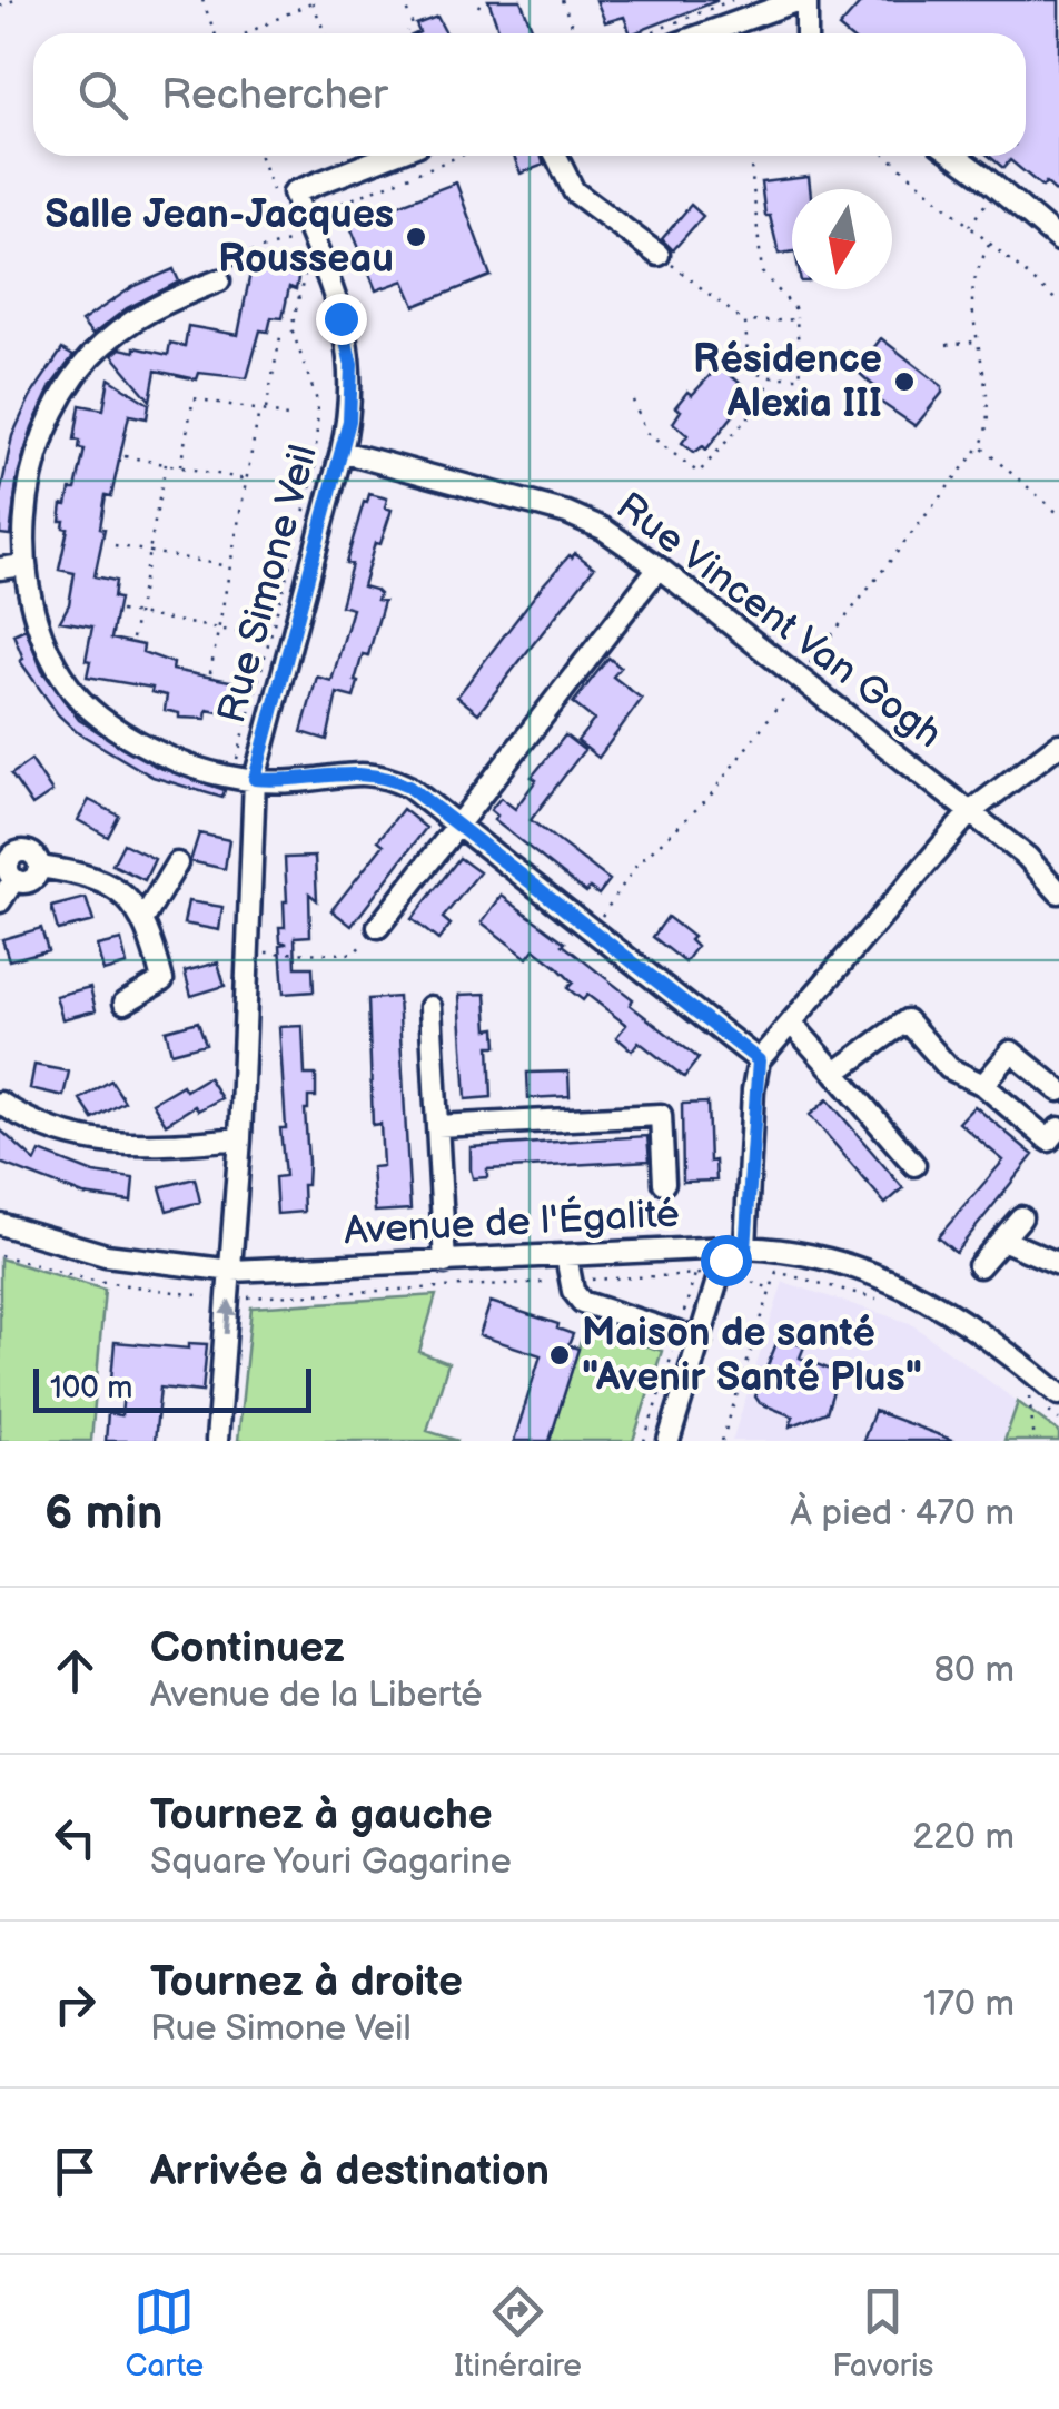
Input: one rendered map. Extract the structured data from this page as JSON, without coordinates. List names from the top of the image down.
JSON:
{
  "streets": {
    "street": ["Rue Simone Veil", "Rue Vincent Van Gogh", "Avenue de l'Égalité"]
  },
  "crossings": [
    ["Rue Simone Veil", "Rue Vincent Van Gogh"],
    ["Rue Simone Veil", "Avenue de l'Égalité"]
  ],
  "places": ["Salle Jean-Jacques Rousseau", "Résidence Alexia III", "Maison de santé \"Avenir Santé Plus\""],
  "scale_bar": "100 m",
  "north": "bottom",
  "page": {
    "search": "Rechercher",
    "scale": "100 m",
    "heading": ["6 min", "À pied · 470 m"],
    "list": [
      ["Continuez", "Avenue de la Liberté", "80 m"],
      ["Tournez à gauche", "Square Youri Gagarine", "220 m"],
      ["Tournez à droite", "Rue Simone Veil", "170 m"],
      "Arrivée à destination"
    ],
    "nav": ["Carte", "Itinéraire", "Favoris"]
  }
}
